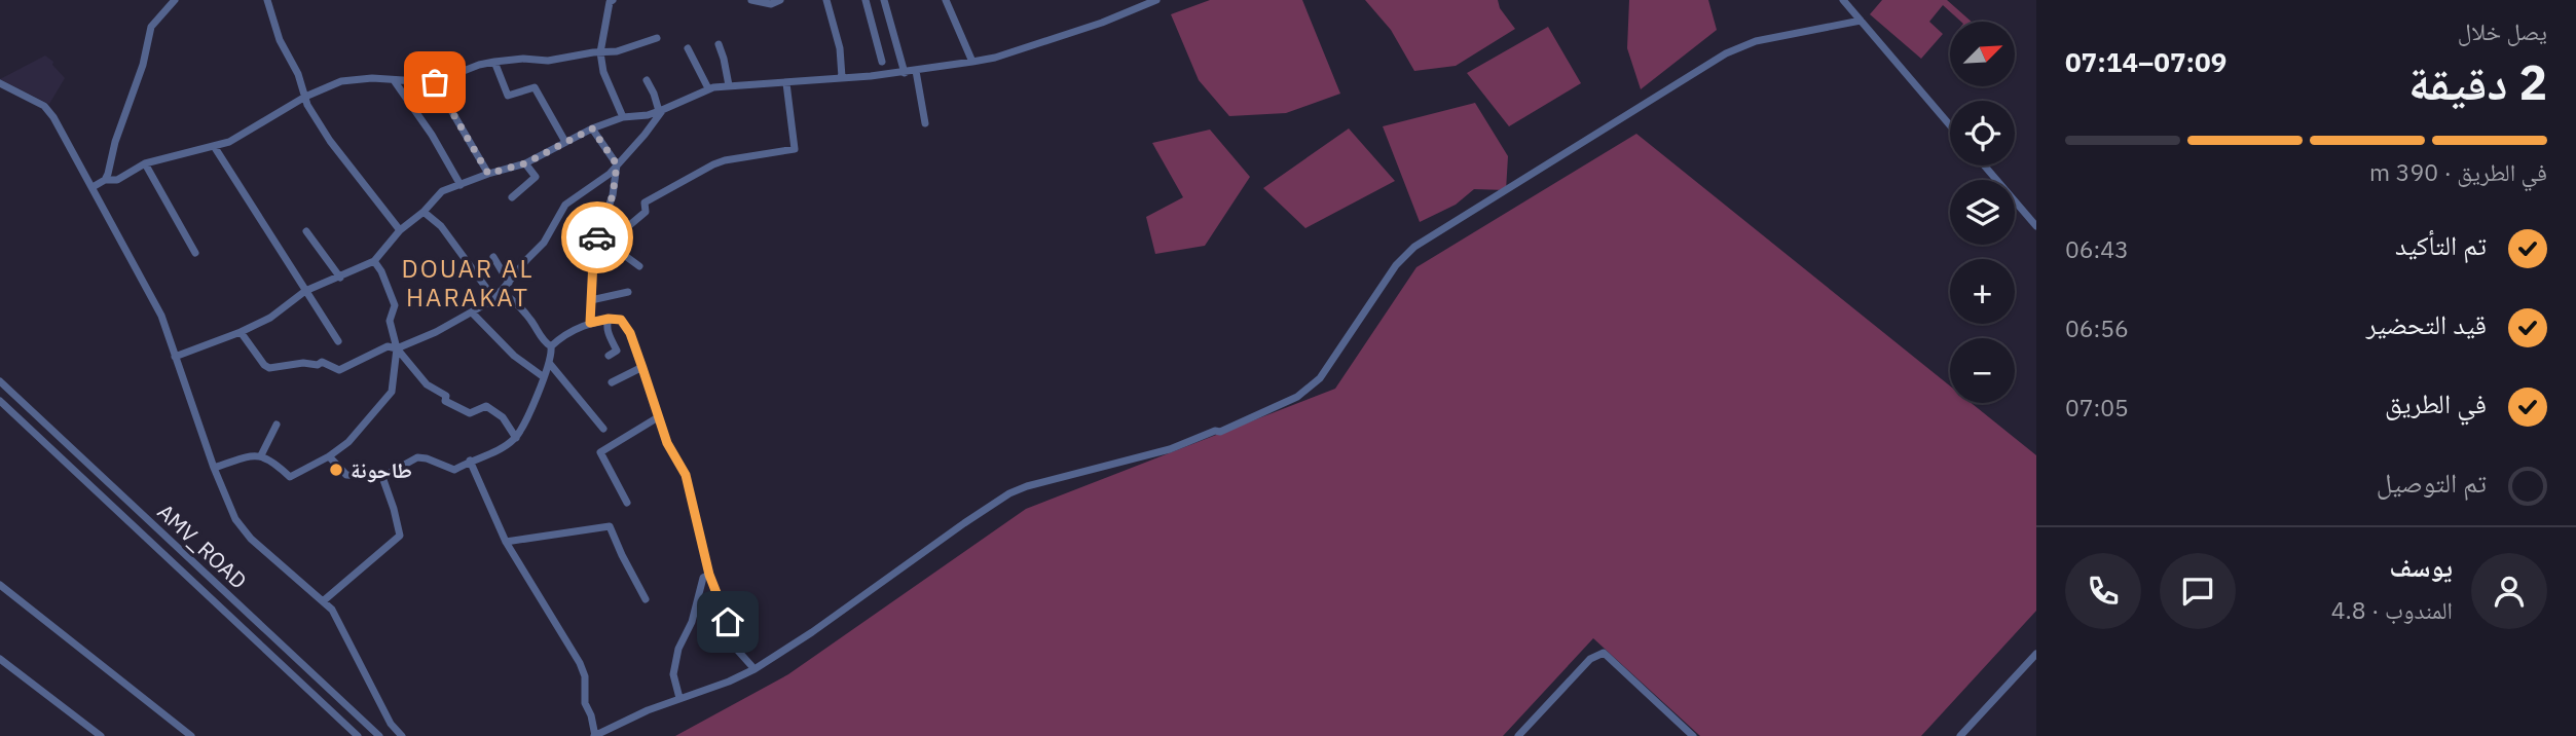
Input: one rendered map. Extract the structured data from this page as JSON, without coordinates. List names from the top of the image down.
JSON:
{
  "streets": {
    "street": ["AMV_ROAD"]
  },
  "districts": ["DOUAR AL HARAKAT"],
  "places": ["طاحونة"],
  "north": "top right",
  "page": {
    "heading": ["2 دقيقة", "يصل خلال", "07:09–07:14"],
    "panel": ["يوسف", "المندوب · 4.8"],
    "map_buttons": ["+", "−"],
    "bar": "في الطريق · 390 m",
    "list": [
      ["تم التأكيد", "06:43"],
      ["قيد التحضير", "06:56"],
      ["في الطريق", "07:05"],
      "تم التوصيل"
    ]
  }
}
